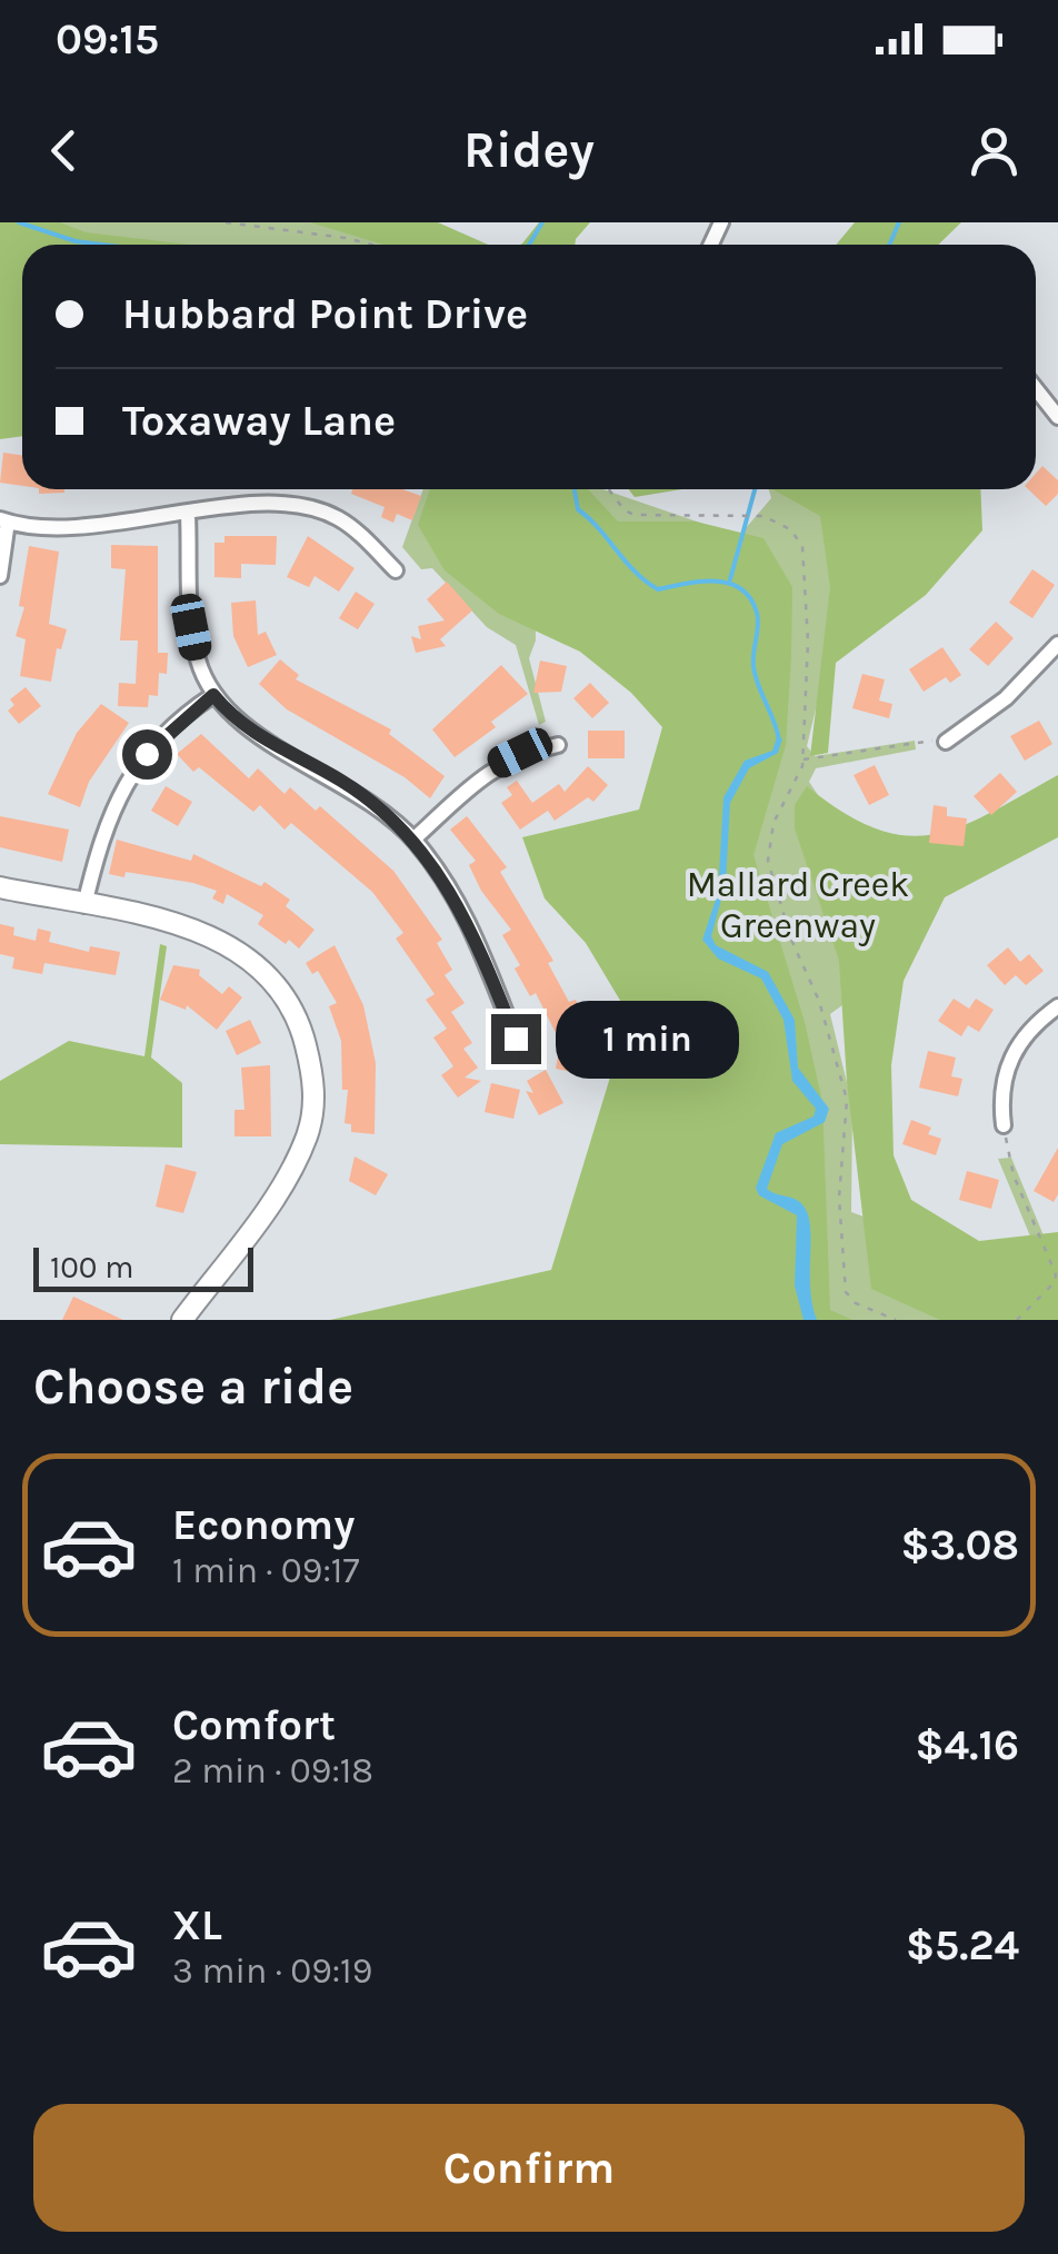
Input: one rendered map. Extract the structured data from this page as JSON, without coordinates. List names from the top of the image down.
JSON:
{
  "parks": ["Mallard Creek Greenway"],
  "scale_bar": "100 m",
  "page": {
    "status": "09:15",
    "header": "Ridey",
    "banner": ["Hubbard Point Drive", "Toxaway Lane"],
    "bubble": "1 min",
    "scale": "100 m",
    "heading": "Choose a ride",
    "list": [
      {
        "name": "Economy",
        "note": "1 min · 09:17",
        "value": "$3.08"
      },
      {
        "name": "Comfort",
        "note": "2 min · 09:18",
        "value": "$4.16"
      },
      {
        "name": "XL",
        "note": "3 min · 09:19",
        "value": "$5.24"
      }
    ],
    "buttons": "Confirm"
  }
}
